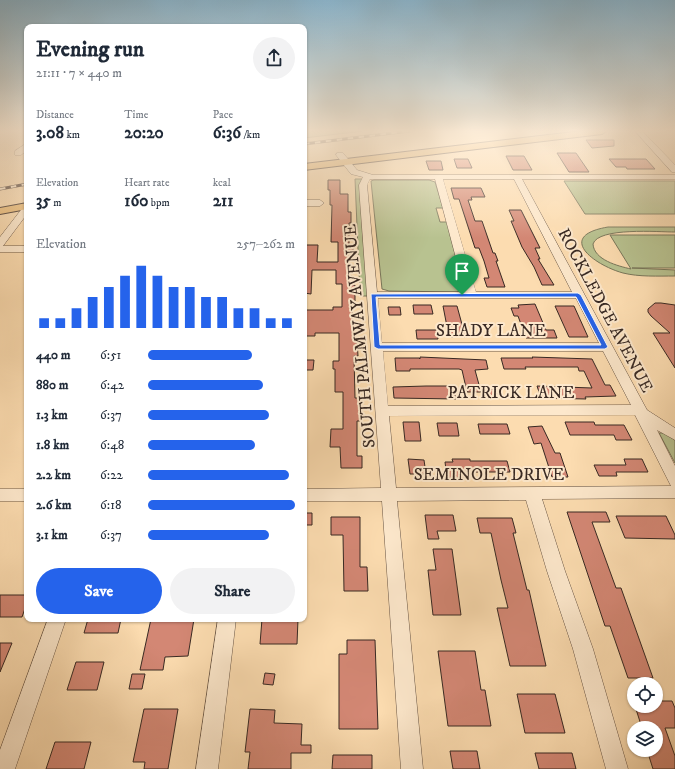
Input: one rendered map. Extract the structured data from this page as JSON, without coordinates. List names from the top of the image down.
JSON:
{
  "streets": {
    "street": [
      "ROCKLEDGE AVENUE",
      "SHADY LANE",
      "SOUTH PALMWAY AVENUE",
      "PATRICK LANE",
      "SEMINOLE DRIVE"
    ]
  },
  "crossings": [
    ["ROCKLEDGE AVENUE", "SHADY LANE"],
    ["ROCKLEDGE AVENUE", "PATRICK LANE"],
    ["SHADY LANE", "SOUTH PALMWAY AVENUE"],
    ["SOUTH PALMWAY AVENUE", "PATRICK LANE"],
    ["SOUTH PALMWAY AVENUE", "SEMINOLE DRIVE"]
  ],
  "page": {
    "heading": ["Evening run", "21:11 · 7 × 440 m"],
    "stats": [
      ["Distance", "3.08 km"],
      ["Time", "20:20"],
      ["Pace", "6:36 /km"],
      ["Elevation", "35 m"],
      ["Heart rate", "160 bpm"],
      ["kcal", "211"]
    ],
    "chart": ["Elevation", "257–262 m"],
    "list": [
      {
        "name": "440 m",
        "note": "6:51"
      },
      {
        "name": "880 m",
        "note": "6:42"
      },
      {
        "name": "1.3 km",
        "note": "6:37"
      },
      {
        "name": "1.8 km",
        "note": "6:48"
      },
      {
        "name": "2.2 km",
        "note": "6:22"
      },
      {
        "name": "2.6 km",
        "note": "6:18"
      },
      {
        "name": "3.1 km",
        "note": "6:37"
      }
    ],
    "buttons": ["Save", "Share"]
  }
}
